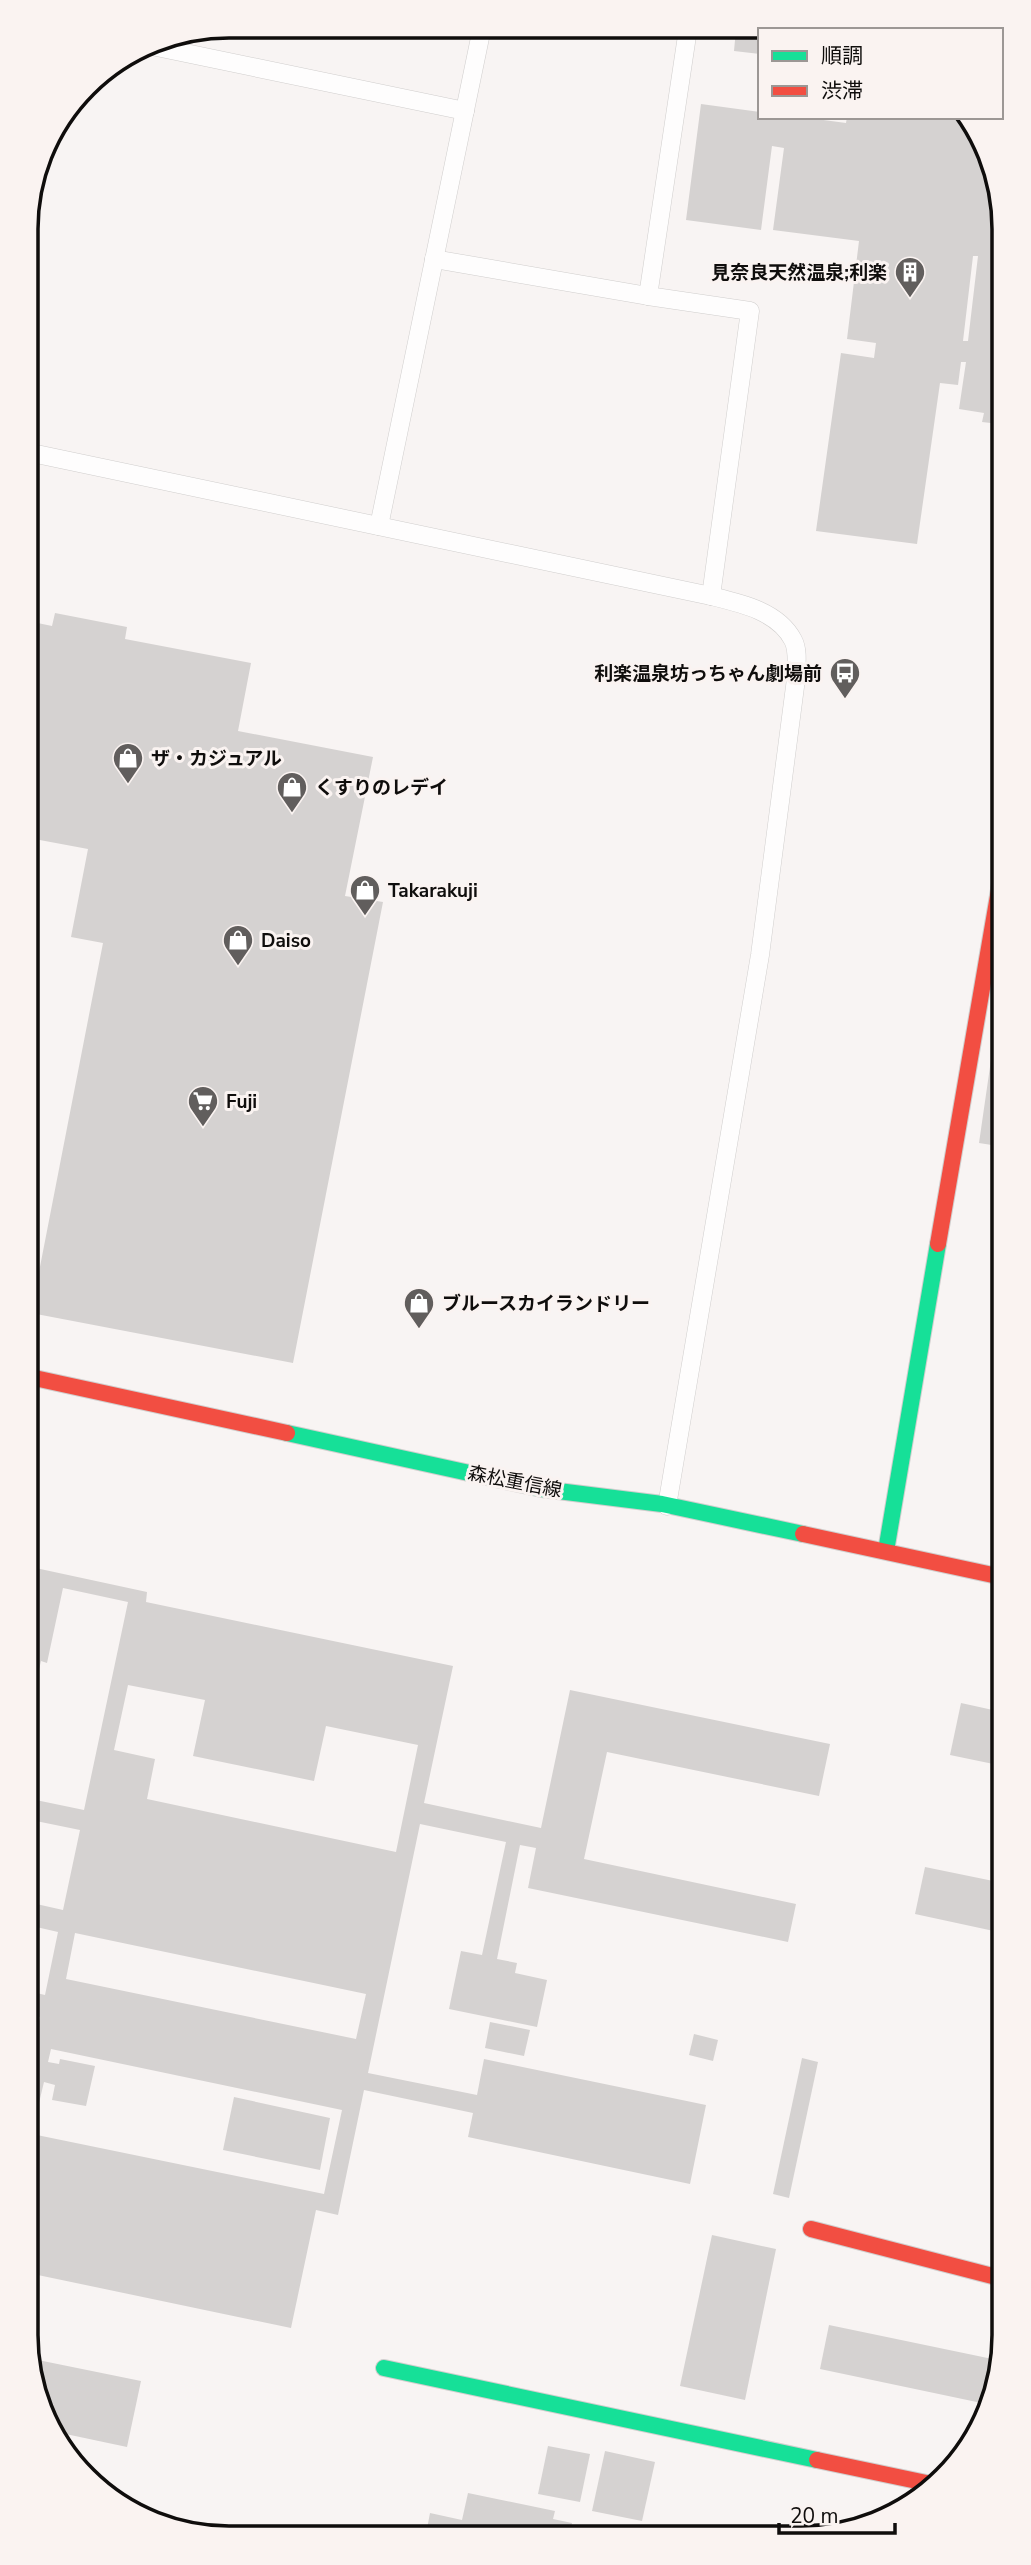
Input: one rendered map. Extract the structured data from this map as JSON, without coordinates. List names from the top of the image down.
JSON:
{
  "streets": {
    "street": ["森松重信線"]
  },
  "places": {
    "building": ["見奈良天然温泉;利楽"],
    "bus stop": ["利楽温泉坊っちゃん劇場前"],
    "shop": [
      "ザ・カジュアル",
      "くすりのレデイ",
      "Takarakuji",
      "Daiso",
      "ブルースカイランドリー"
    ],
    "supermarket": ["Fuji"]
  },
  "legend": ["順調", "渋滞"],
  "scale_bar": "20 m"
}
